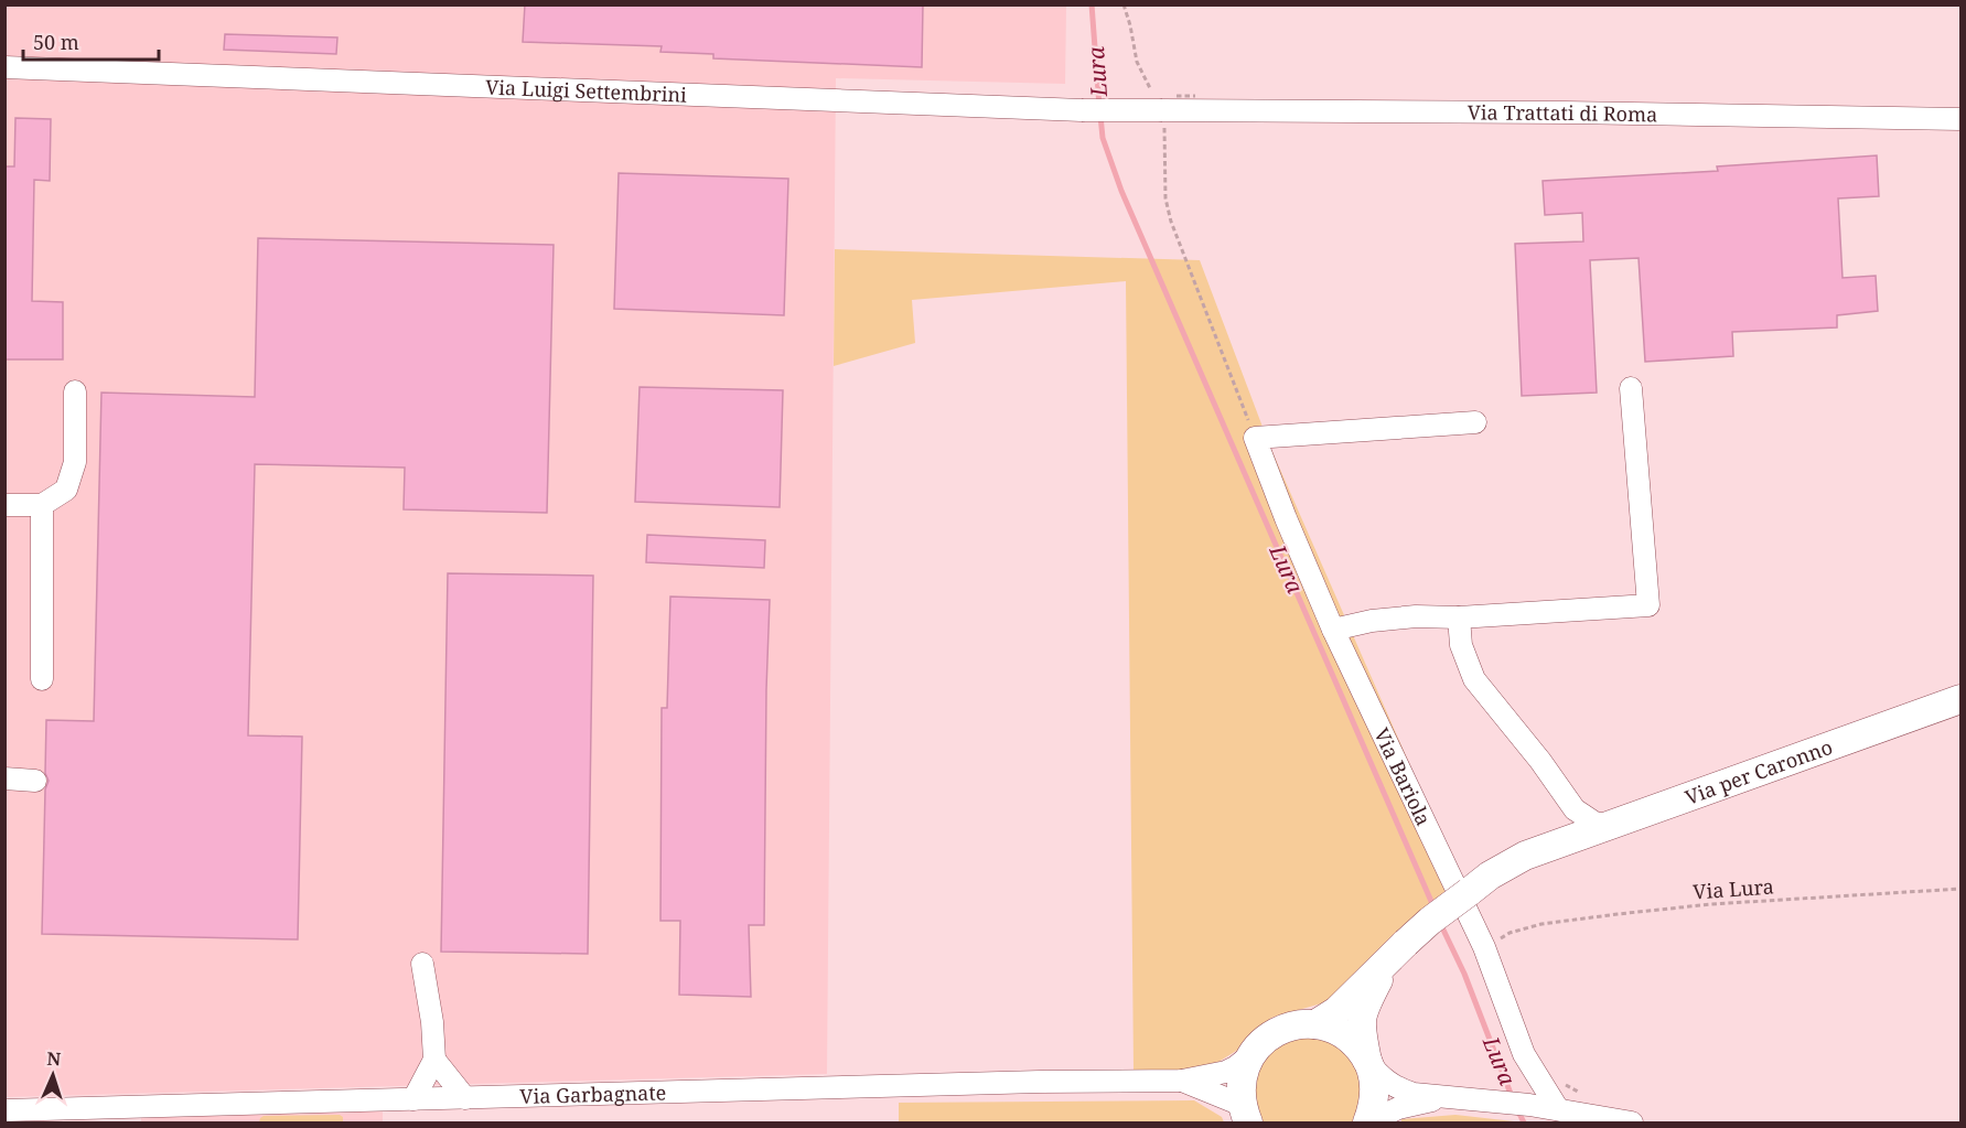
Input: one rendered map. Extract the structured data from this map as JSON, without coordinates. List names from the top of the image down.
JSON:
{
  "streets": {
    "main road": ["Via per Caronno"],
    "street": [
      "Via Luigi Settembrini",
      "Via Trattati di Roma",
      "Via Bariola",
      "Via Garbagnate"
    ],
    "path": ["Via Lura"]
  },
  "crossings": [
    ["Via Luigi Settembrini", "Via Trattati di Roma"]
  ],
  "water": ["Lura"],
  "scale_bar": "50 m",
  "north": "top"
}
